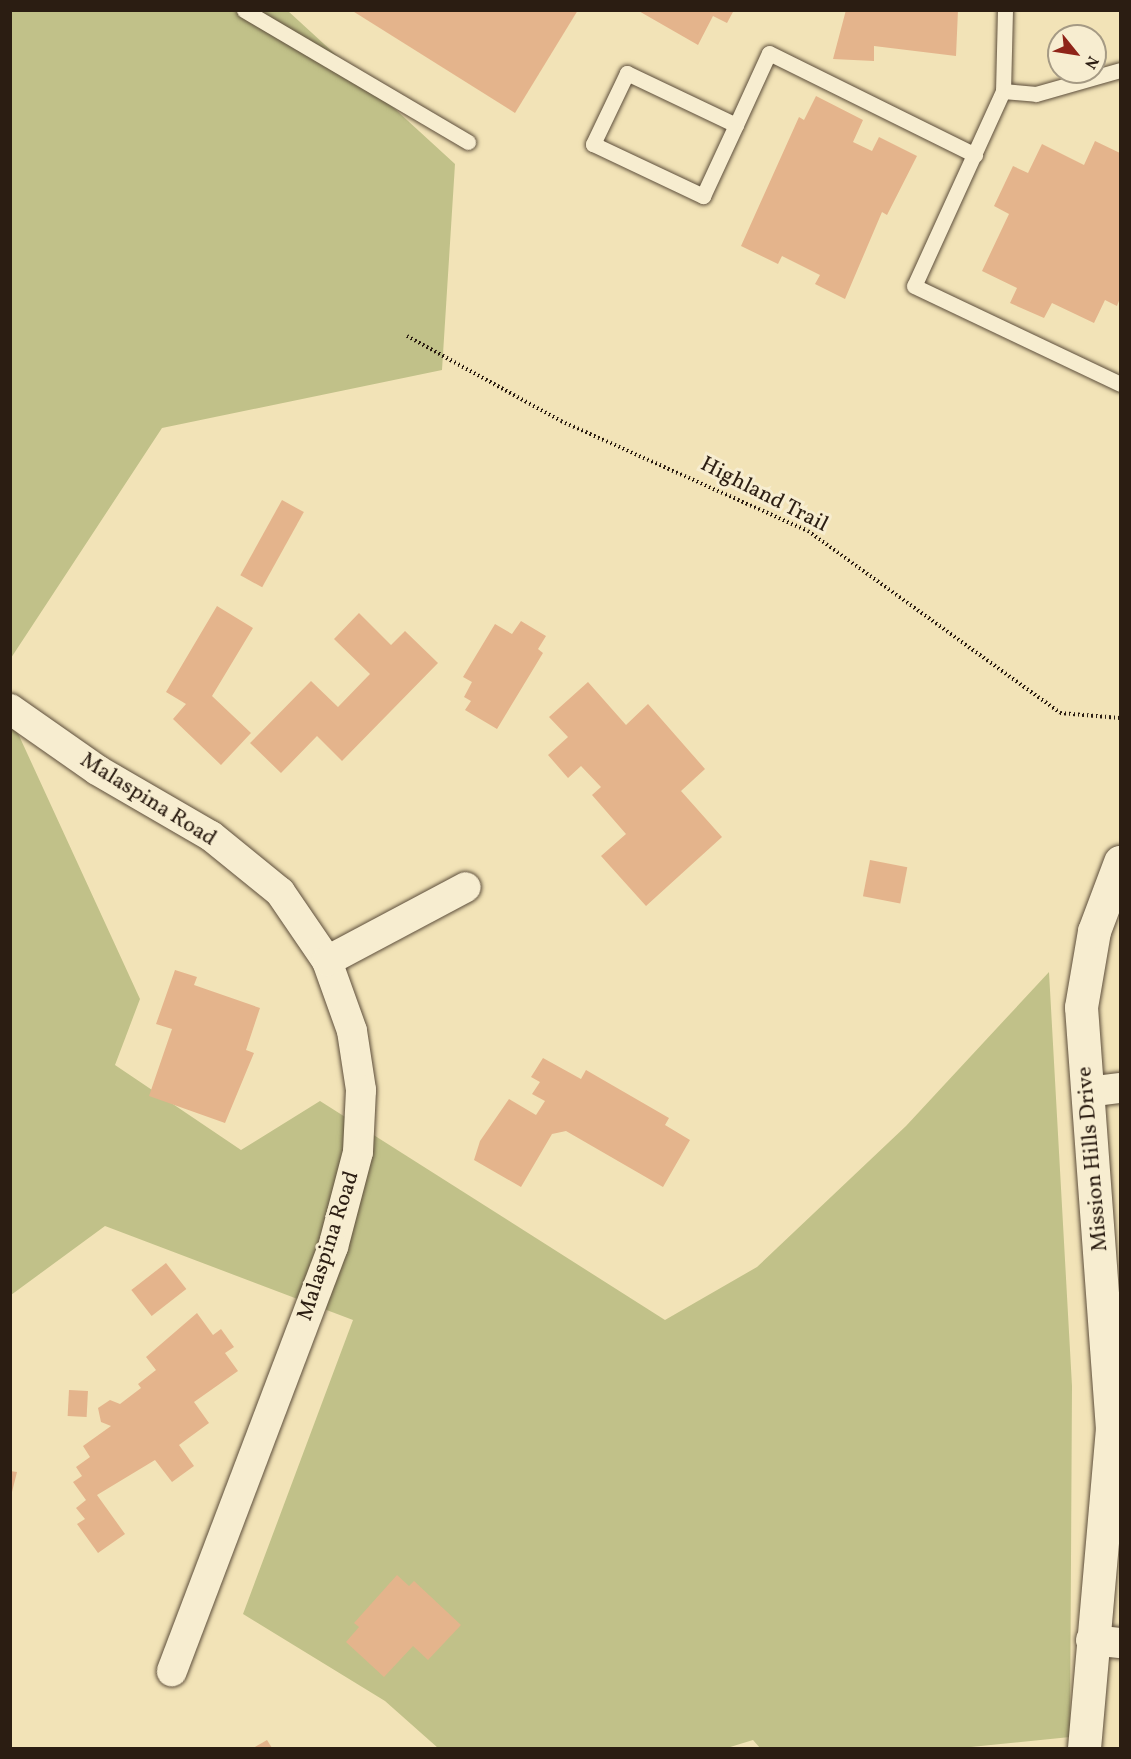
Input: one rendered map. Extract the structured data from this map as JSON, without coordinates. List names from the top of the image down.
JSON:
{
  "streets": {
    "street": ["Malaspina Road", "Mission Hills Drive"],
    "path": ["Highland Trail"]
  },
  "north": "bottom right"
}
